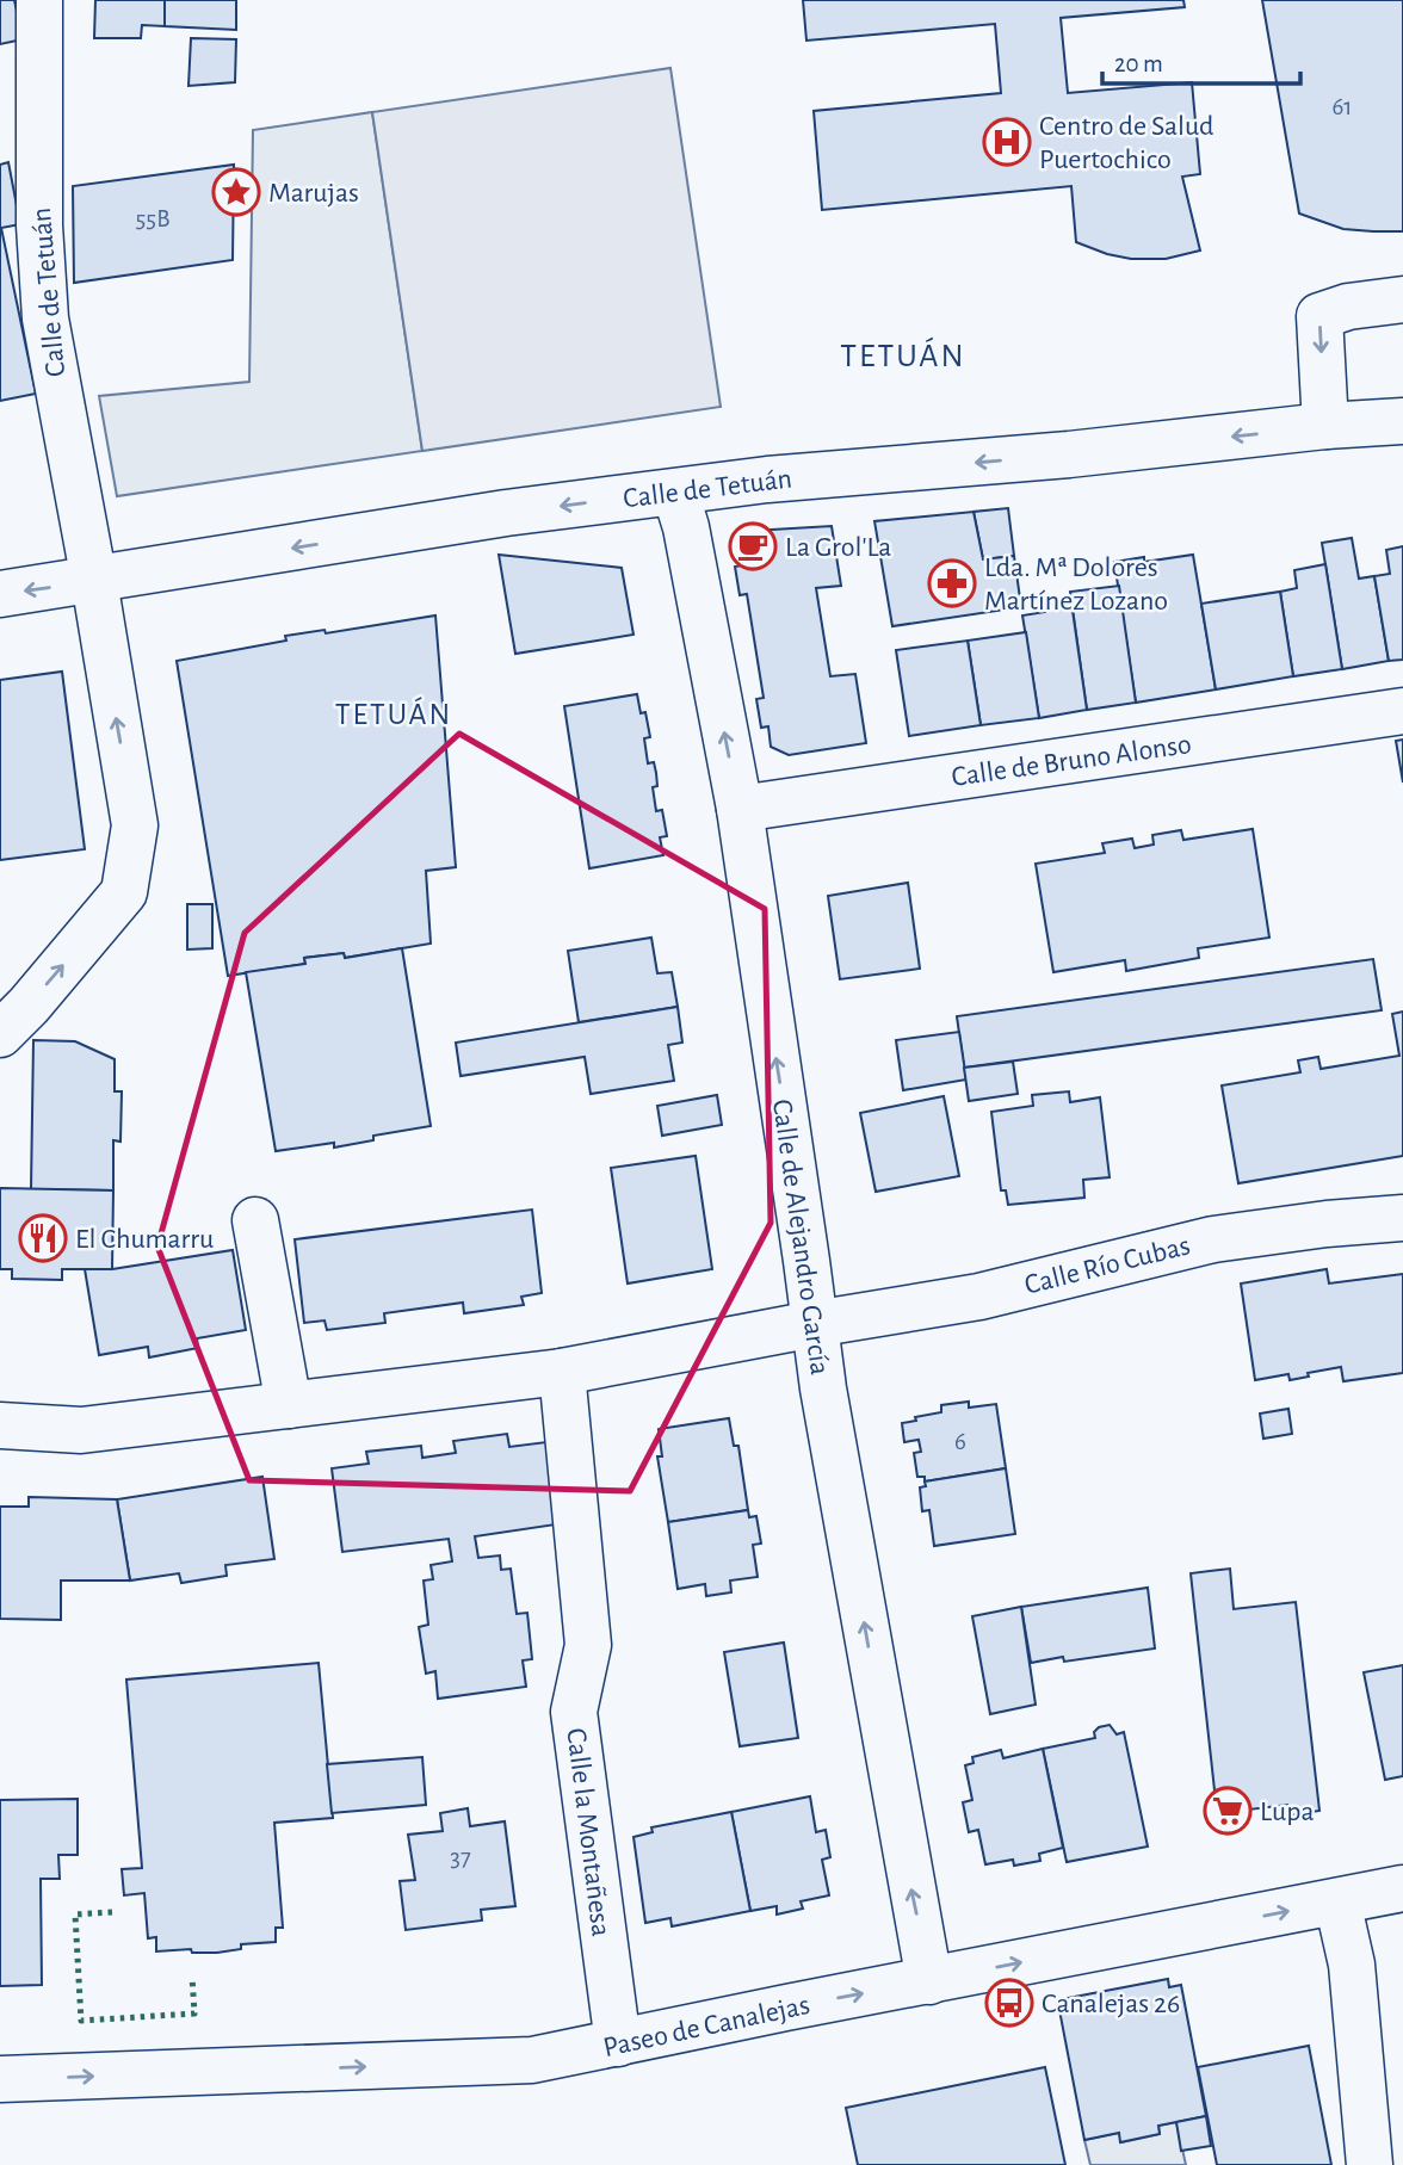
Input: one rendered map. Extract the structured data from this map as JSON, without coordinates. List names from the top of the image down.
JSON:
{
  "streets": {
    "street": [
      "Calle de Tetuán",
      "Calle de Bruno Alonso",
      "Calle de Alejandro García",
      "Calle Río Cubas",
      "Calle la Montañesa",
      "Paseo de Canalejas"
    ]
  },
  "crossings": [
    ["Calle de Tetuán", "Calle de Alejandro García"],
    ["Calle de Bruno Alonso", "Calle de Alejandro García"],
    ["Calle de Alejandro García", "Calle Río Cubas"],
    ["Calle de Alejandro García", "Paseo de Canalejas"],
    ["Calle la Montañesa", "Paseo de Canalejas"]
  ],
  "one_way": ["Calle de Tetuán", "Calle de Alejandro García", "Paseo de Canalejas"],
  "districts": ["TETUÁN", "TETUÁN"],
  "places": {
    "hospital": ["Centro de Salud Puertochico"],
    "place": ["Marujas"],
    "cafe": ["La Grol'La"],
    "pharmacy": ["Lda. Mª Dolores Martínez Lozano"],
    "restaurant": ["El Chumarru"],
    "supermarket": ["Lupa"],
    "bus stop": ["Canalejas 26"]
  },
  "house_numbers": [
    "61",
    "55B",
    "6",
    "37"
  ],
  "scale_bar": "20 m"
}
